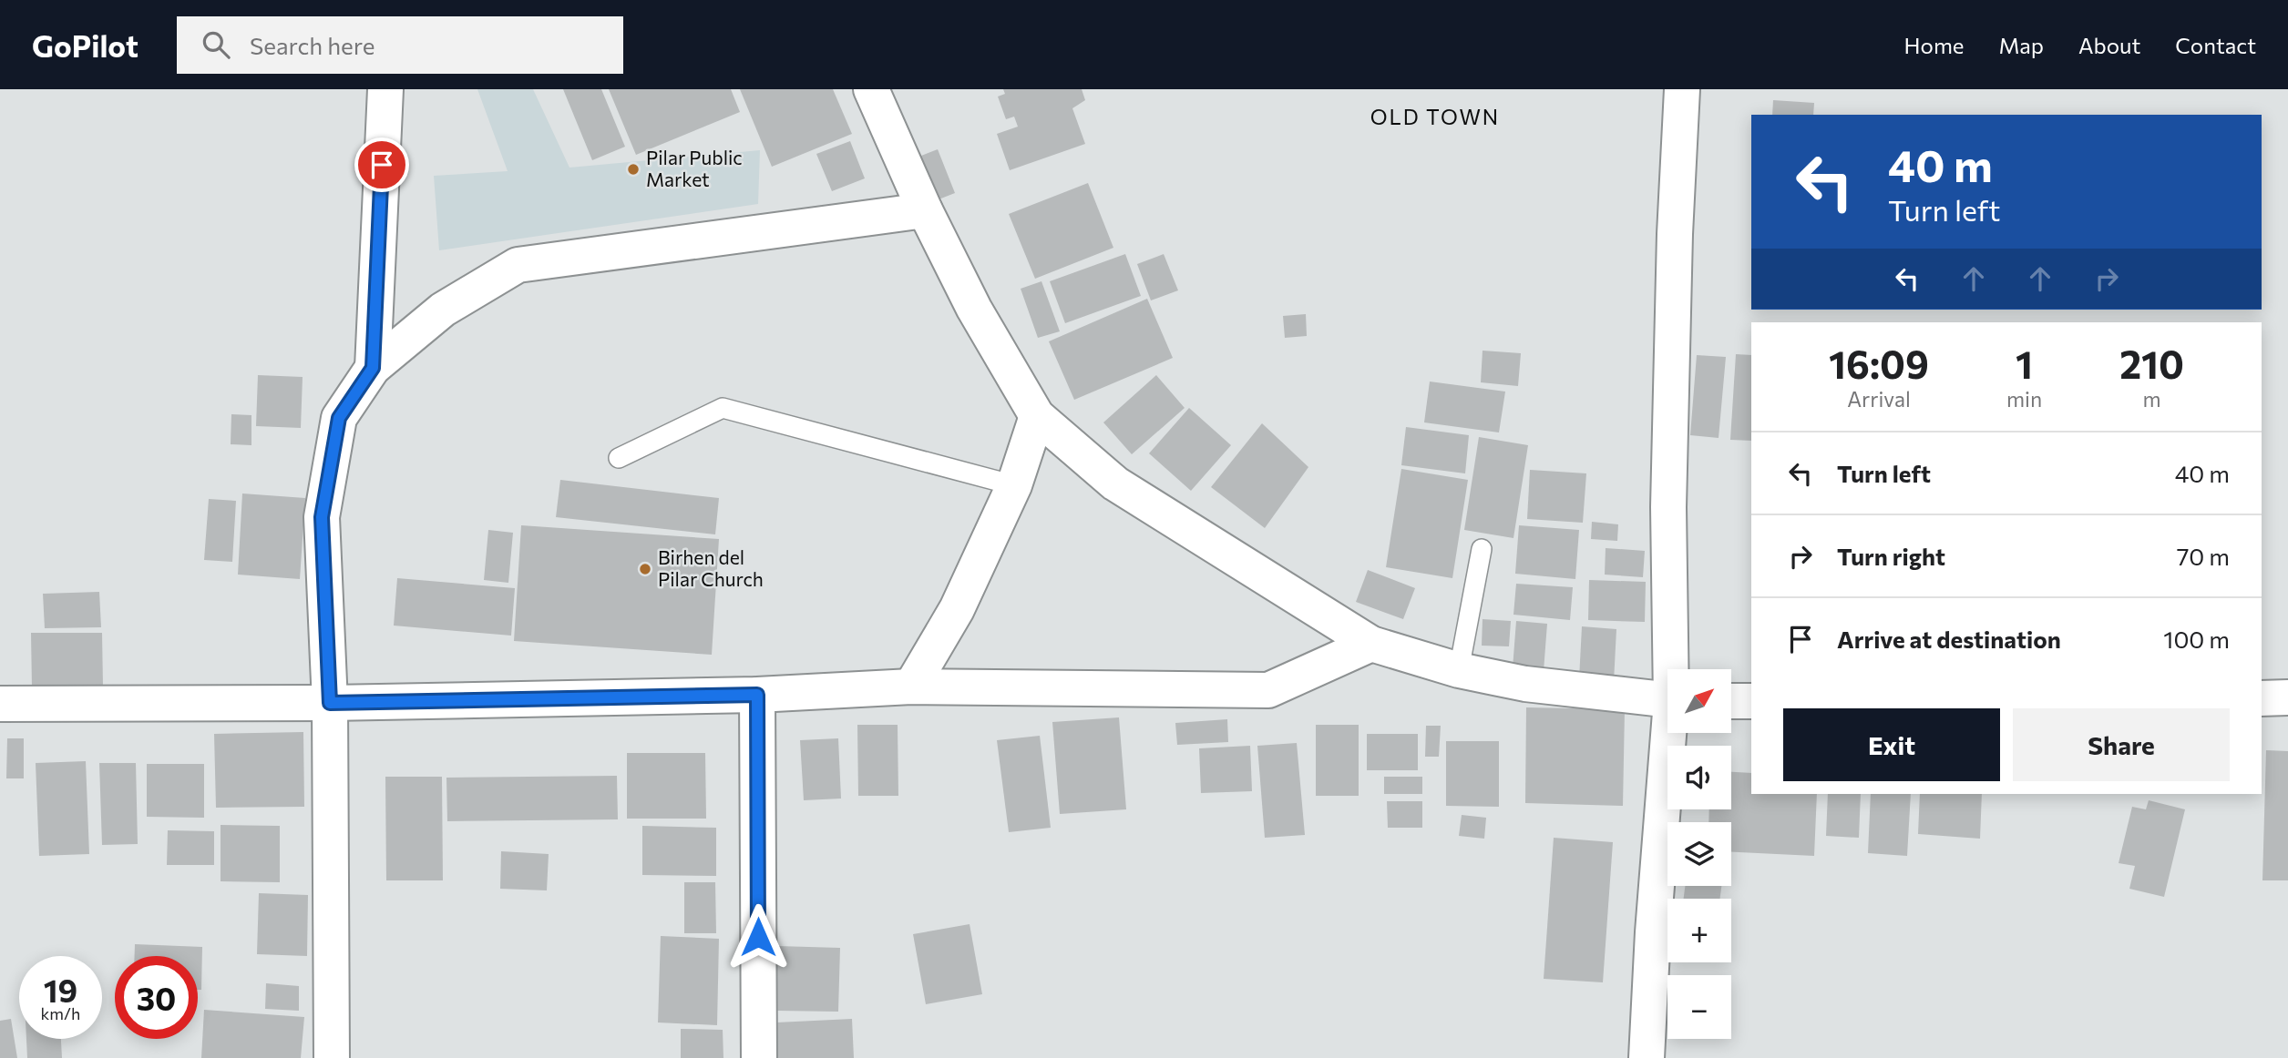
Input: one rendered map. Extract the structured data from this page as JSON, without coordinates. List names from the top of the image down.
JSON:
{
  "districts": ["OLD TOWN"],
  "places": ["Pilar Public Market", "Birhen del Pilar Church"],
  "north": "top right",
  "page": {
    "header": "GoPilot",
    "search": "Search here",
    "nav": [
      "Home",
      "Map",
      "About",
      "Contact"
    ],
    "turn": ["40 m", "Turn left"],
    "eta": [
      "16:09",
      "Arrival",
      "1",
      "min",
      "210",
      "m"
    ],
    "list": [
      {
        "name": "Turn left",
        "value": "40 m"
      },
      {
        "name": "Turn right",
        "value": "70 m"
      },
      {
        "name": "Arrive at destination",
        "value": "100 m"
      }
    ],
    "map_buttons": ["+", "−"],
    "buttons": ["Exit", "Share"],
    "speed": "19 km/h",
    "limit": "30"
  }
}
